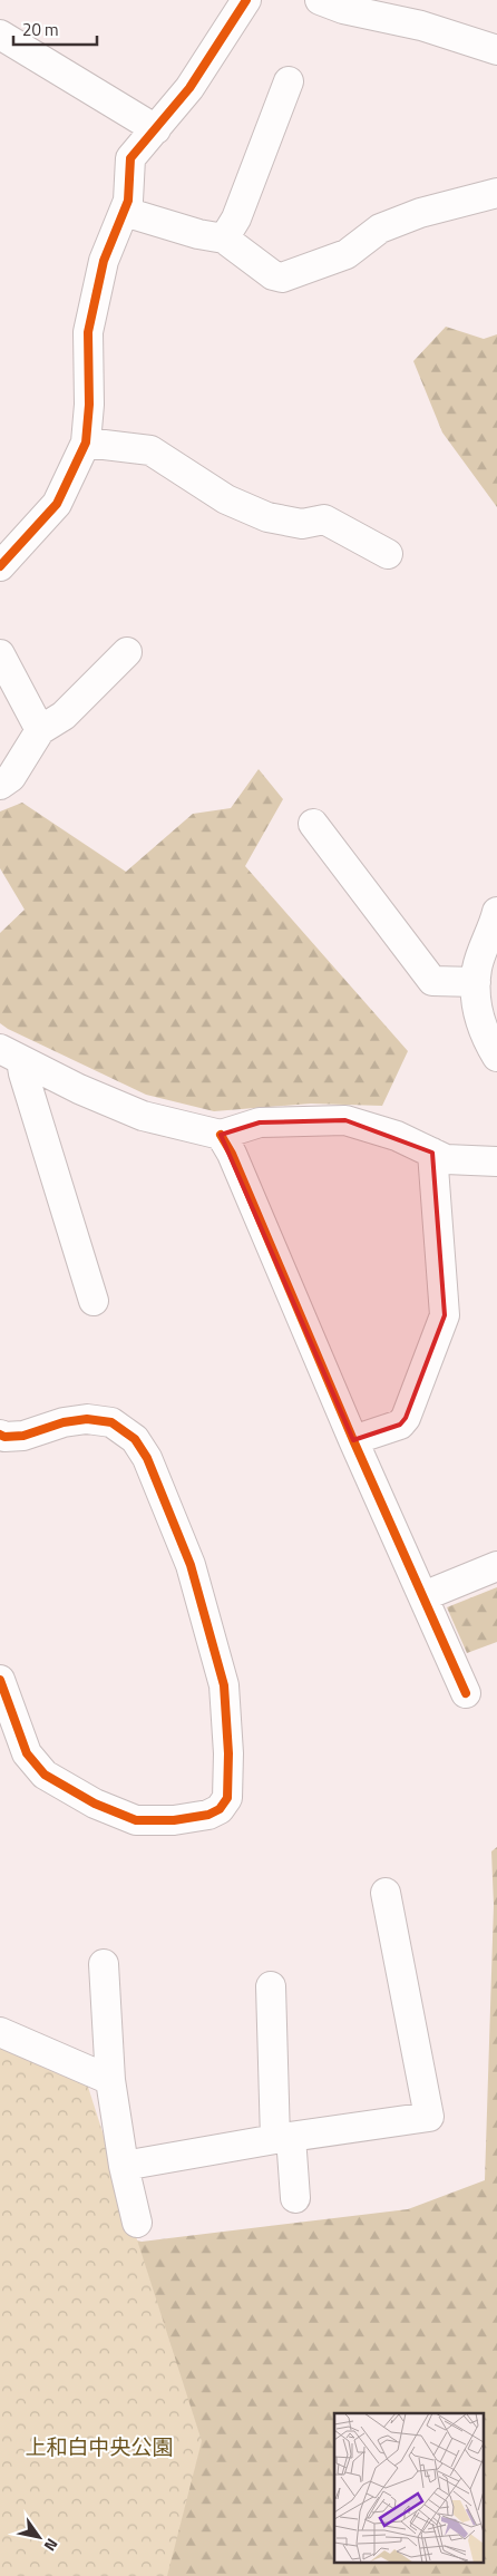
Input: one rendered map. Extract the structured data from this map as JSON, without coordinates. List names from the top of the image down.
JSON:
{
  "parks": ["上和白中央公園"],
  "scale_bar": "20 m",
  "north": "bottom right"
}
